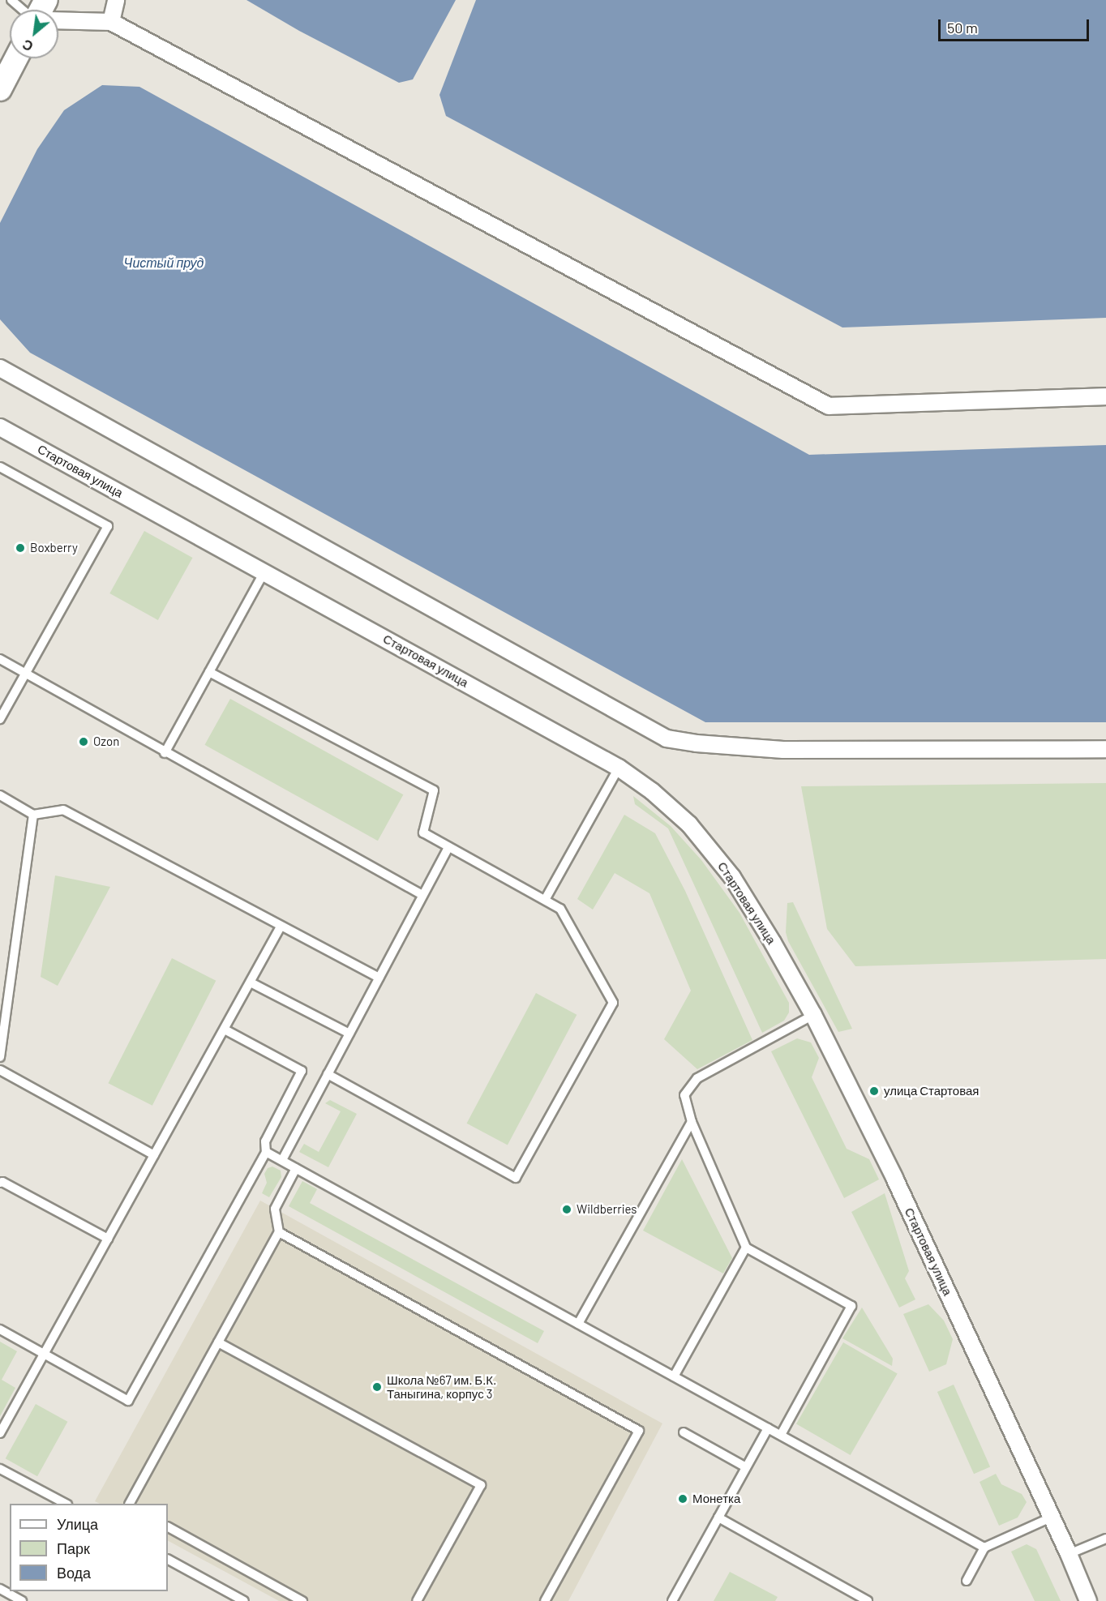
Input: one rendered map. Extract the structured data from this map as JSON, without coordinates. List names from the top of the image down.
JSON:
{
  "streets": {
    "street": ["Стартовая улица"]
  },
  "water": ["Чистый пруд"],
  "places": [
    "Boxberry",
    "Ozon",
    "улица Стартовая",
    "Wildberries",
    "Школа №67 им. Б.К. Таныгина, корпус 3",
    "Монетка"
  ],
  "legend": ["Улица", "Парк", "Вода"],
  "scale_bar": "50 m",
  "north": "bottom left"
}
